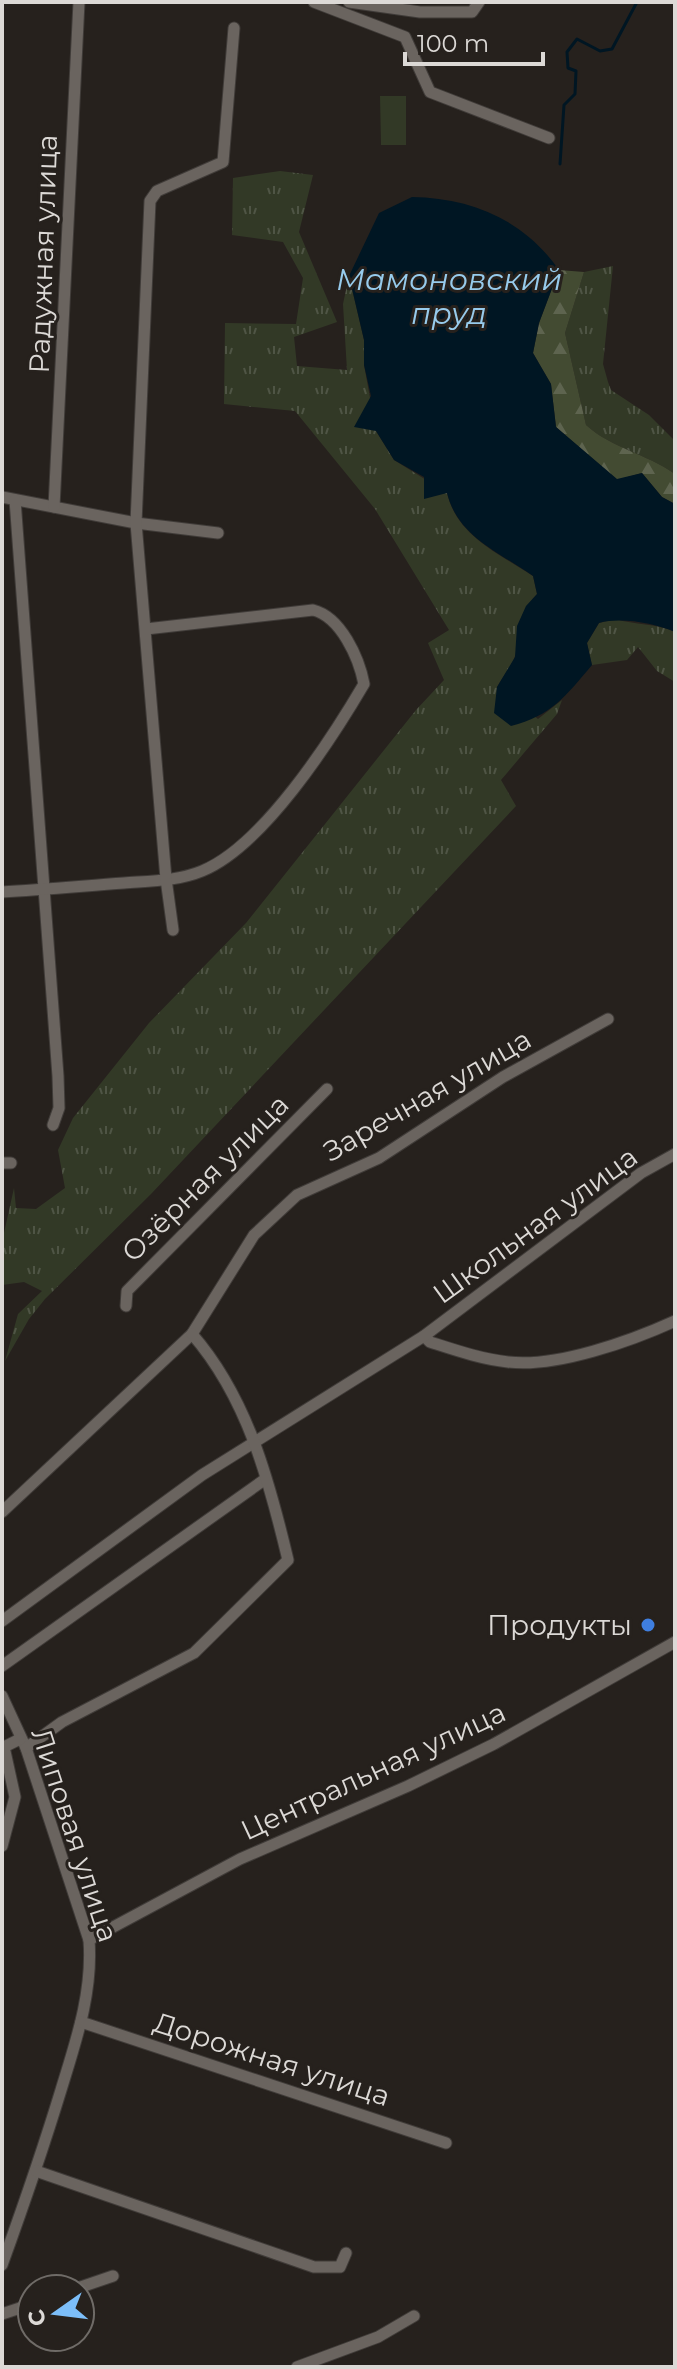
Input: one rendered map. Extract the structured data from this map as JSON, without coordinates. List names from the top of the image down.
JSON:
{
  "streets": {
    "street": [
      "Радужная улица",
      "Заречная улица",
      "Озёрная улица",
      "Школьная улица",
      "Центральная улица",
      "Липовая улица",
      "Дорожная улица"
    ]
  },
  "crossings": [
    ["Центральная улица", "Липовая улица"],
    ["Липовая улица", "Дорожная улица"]
  ],
  "water": ["Мамоновский пруд"],
  "places": ["Продукты"],
  "scale_bar": "100 m",
  "north": "left"
}
